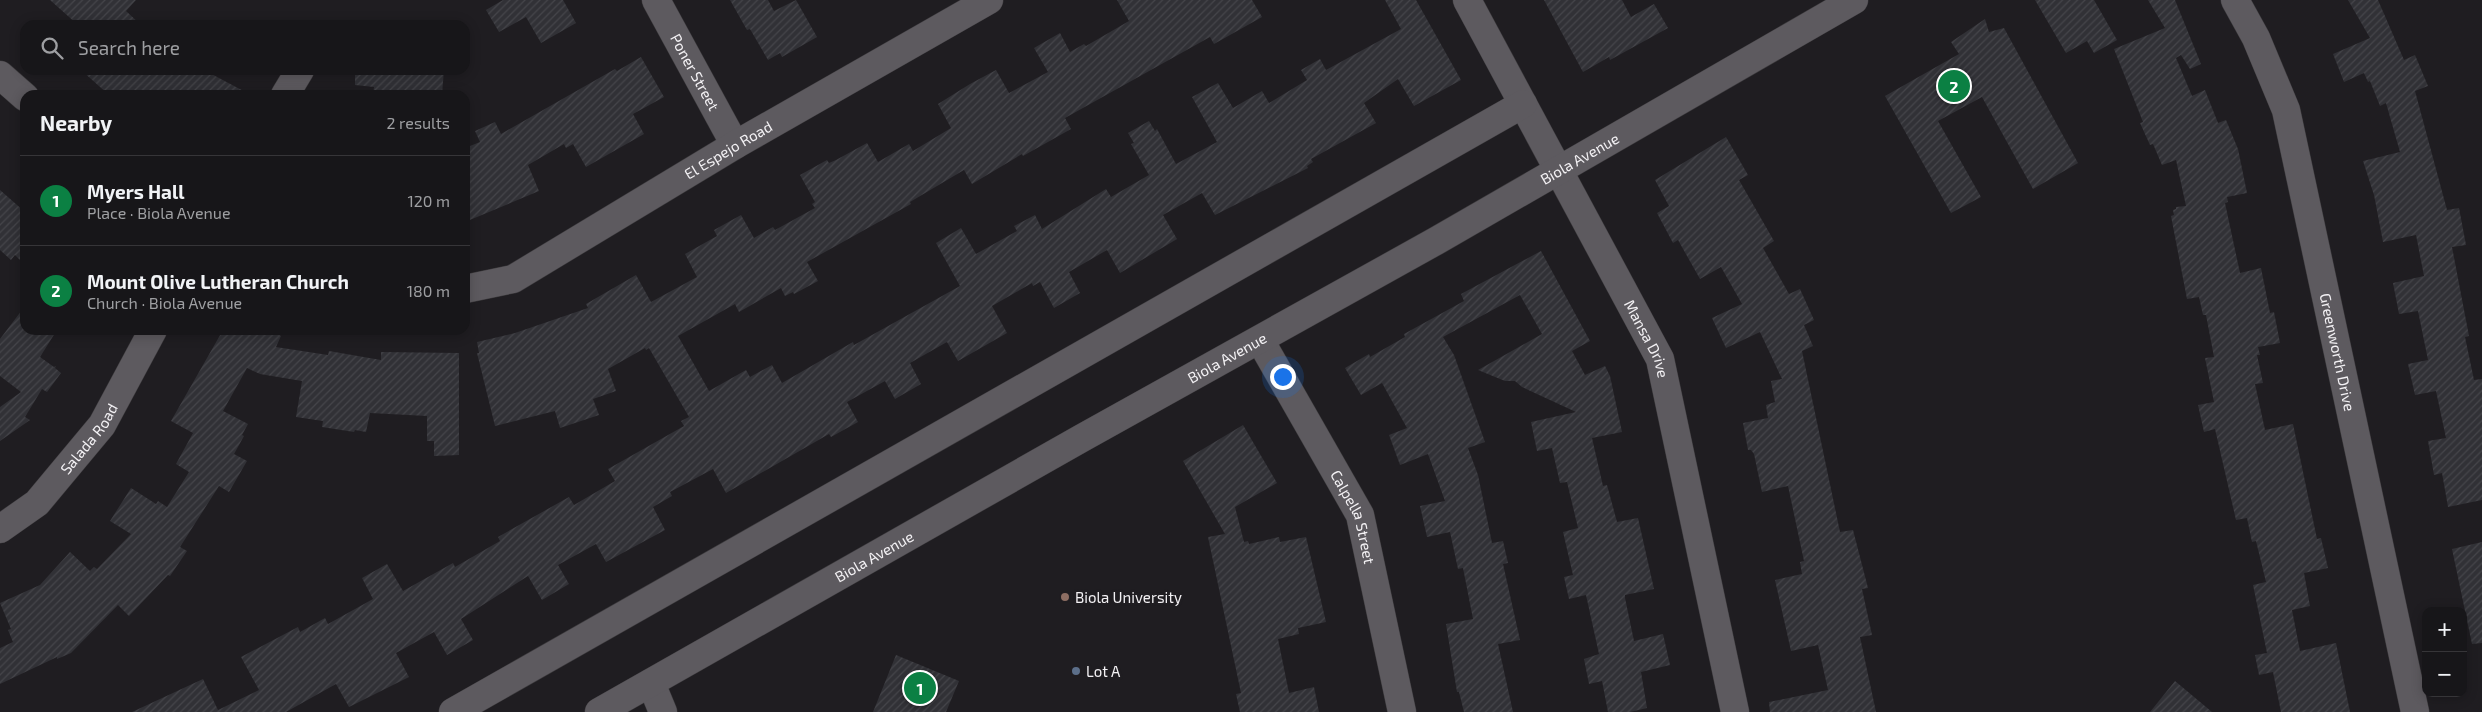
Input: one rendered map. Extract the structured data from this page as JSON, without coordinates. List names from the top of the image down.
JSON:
{
  "streets": {
    "street": [
      "Poner Street",
      "El Espejo Road",
      "Biola Avenue",
      "Mansa Drive",
      "Greenworth Drive",
      "Salada Road",
      "Calpella Street"
    ]
  },
  "crossings": [
    ["Poner Street", "El Espejo Road"],
    ["Biola Avenue", "Mansa Drive"],
    ["Biola Avenue", "Calpella Street"]
  ],
  "places": ["Biola University", "Lot A"],
  "page": {
    "search": "Search here",
    "pins": ["2", "1"],
    "heading": ["Nearby", "2 results"],
    "list": [
      {
        "mark": "1",
        "name": "Myers Hall",
        "note": "Place · Biola Avenue",
        "value": "120 m"
      },
      {
        "mark": "2",
        "name": "Mount Olive Lutheran Church",
        "note": "Church · Biola Avenue",
        "value": "180 m"
      }
    ],
    "map_buttons": ["+", "−"]
  }
}
